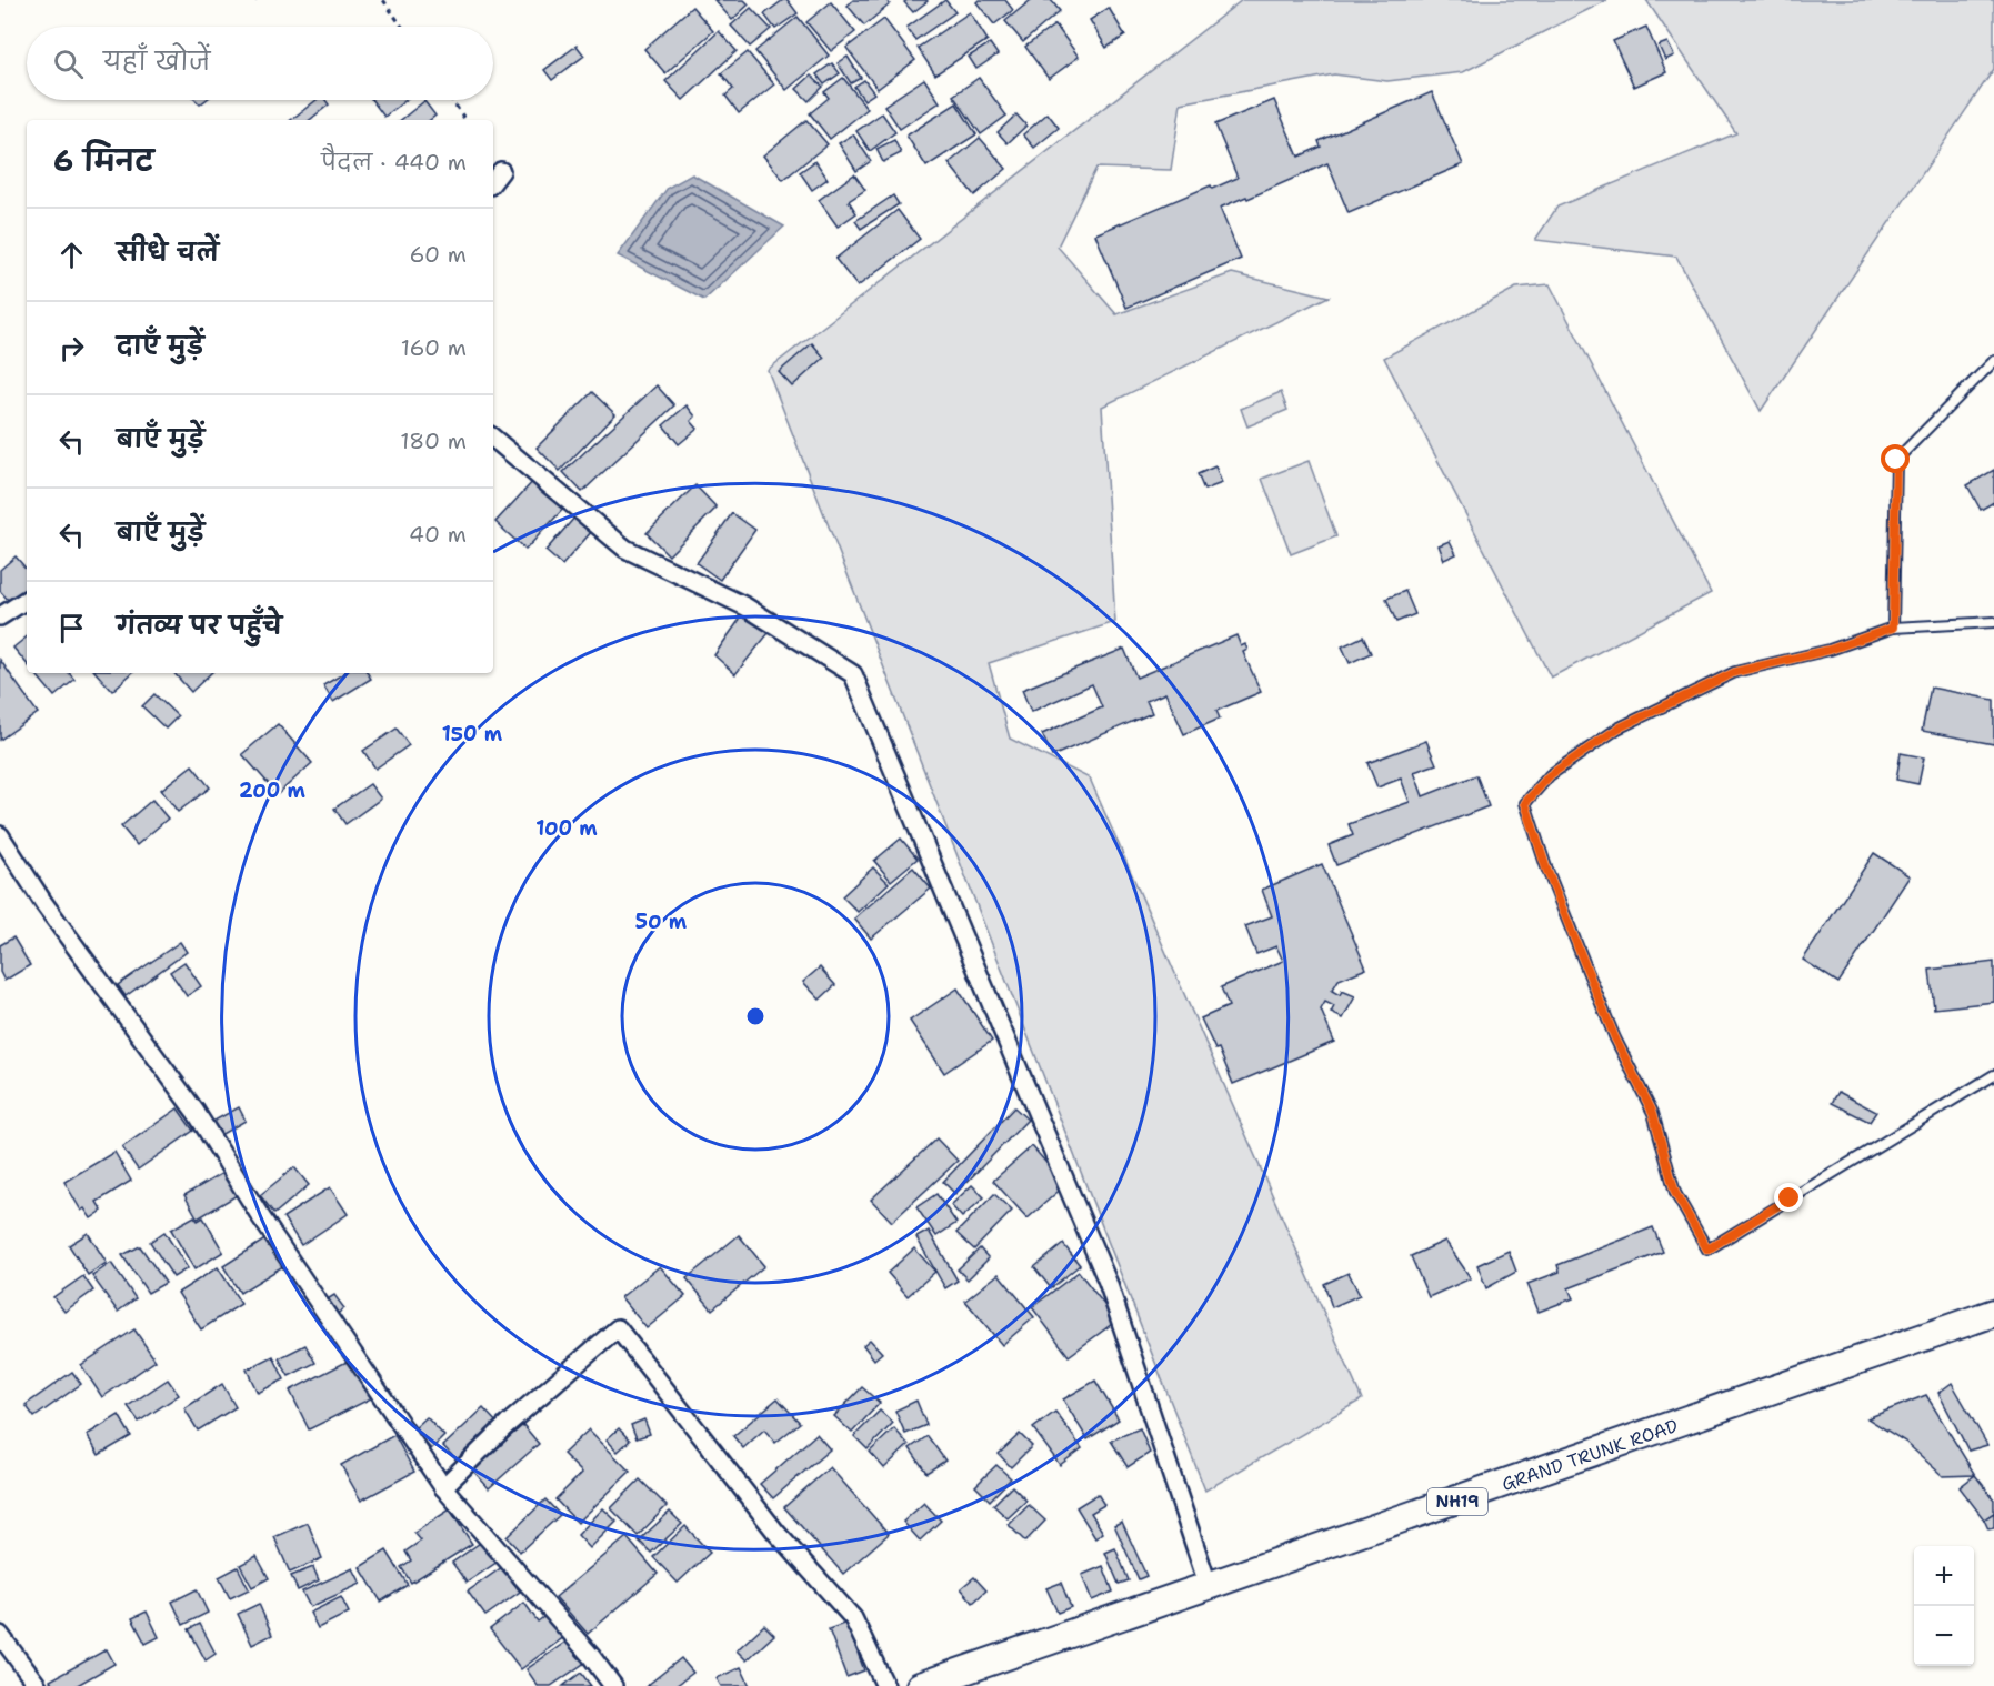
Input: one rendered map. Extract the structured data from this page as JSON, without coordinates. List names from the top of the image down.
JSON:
{
  "streets": {
    "highway": ["GRAND TRUNK ROAD", "NH19"]
  },
  "page": {
    "search": "यहाँ खोजें",
    "heading": ["6 मिनट", "पैदल · 440 m"],
    "list": [
      ["सीधे चलें", "60 m"],
      ["दाएँ मुड़ें", "160 m"],
      ["बाएँ मुड़ें", "180 m"],
      ["बाएँ मुड़ें", "40 m"],
      "गंतव्य पर पहुँचे"
    ],
    "map_buttons": ["+", "−"]
  },
  "rings": [
    "150 m",
    "200 m",
    "100 m",
    "50 m"
  ]
}
